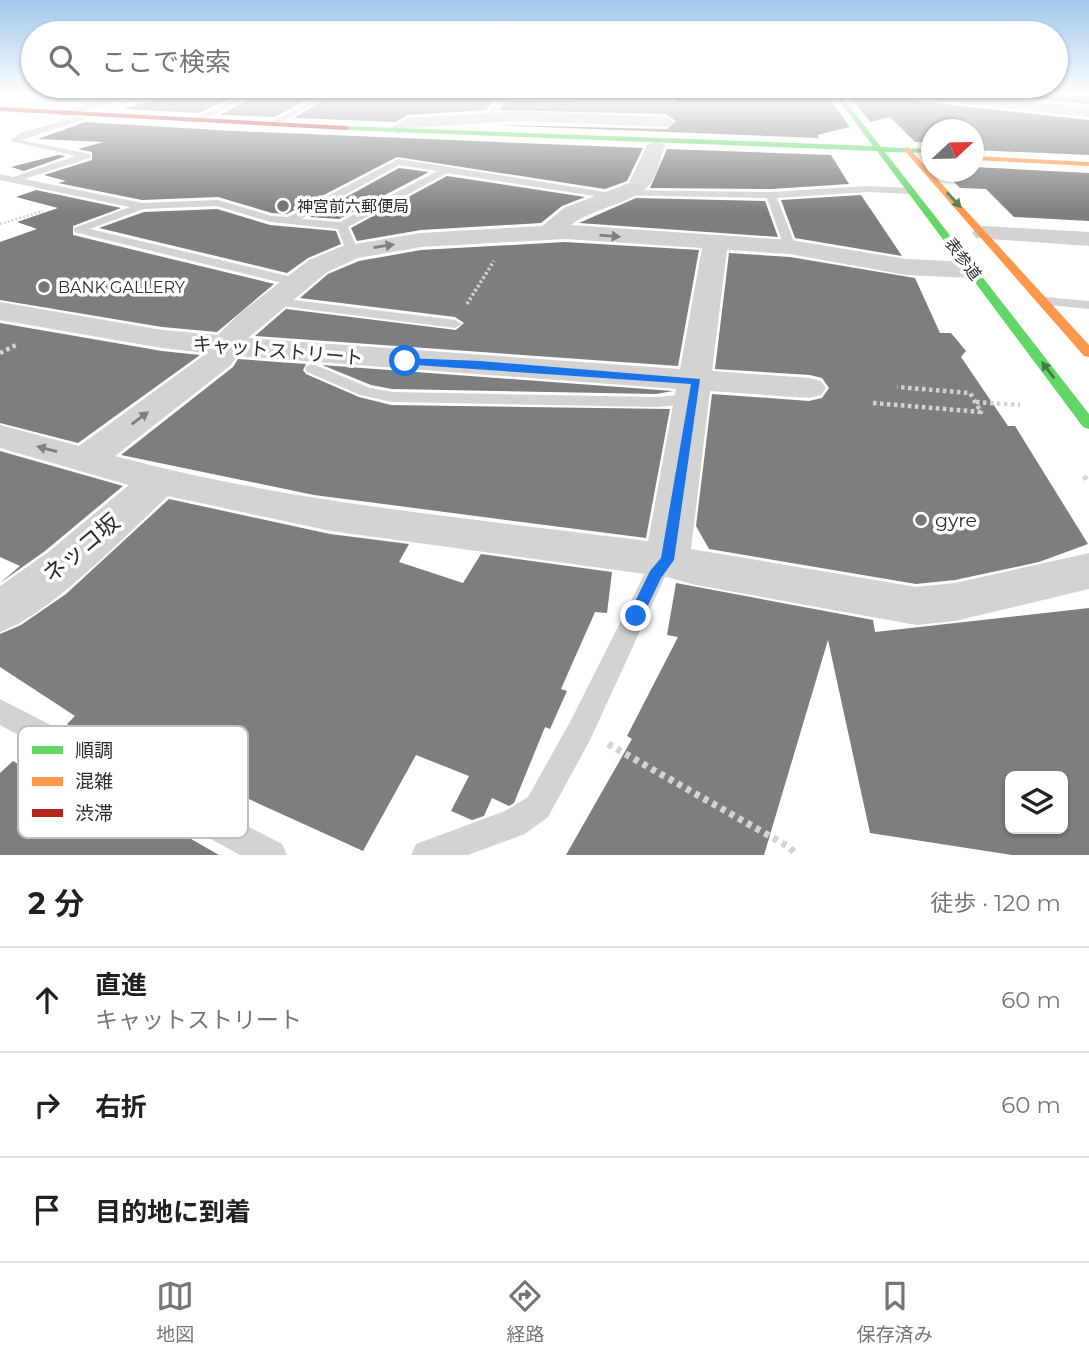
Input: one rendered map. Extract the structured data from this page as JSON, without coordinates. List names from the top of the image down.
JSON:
{
  "streets": {
    "main road": ["表参道"],
    "street": ["キャットストリート", "ネッコ坂"]
  },
  "places": ["神宮前六郵便局", "BANK GALLERY", "gyre"],
  "legend": ["順調", "混雑", "渋滞"],
  "north": "right",
  "page": {
    "search": "ここで検索",
    "heading": ["2 分", "徒歩 · 120 m"],
    "list": [
      ["直進", "キャットストリート", "60 m"],
      ["右折", "60 m"],
      "目的地に到着"
    ],
    "nav": ["地図", "経路", "保存済み"]
  }
}
